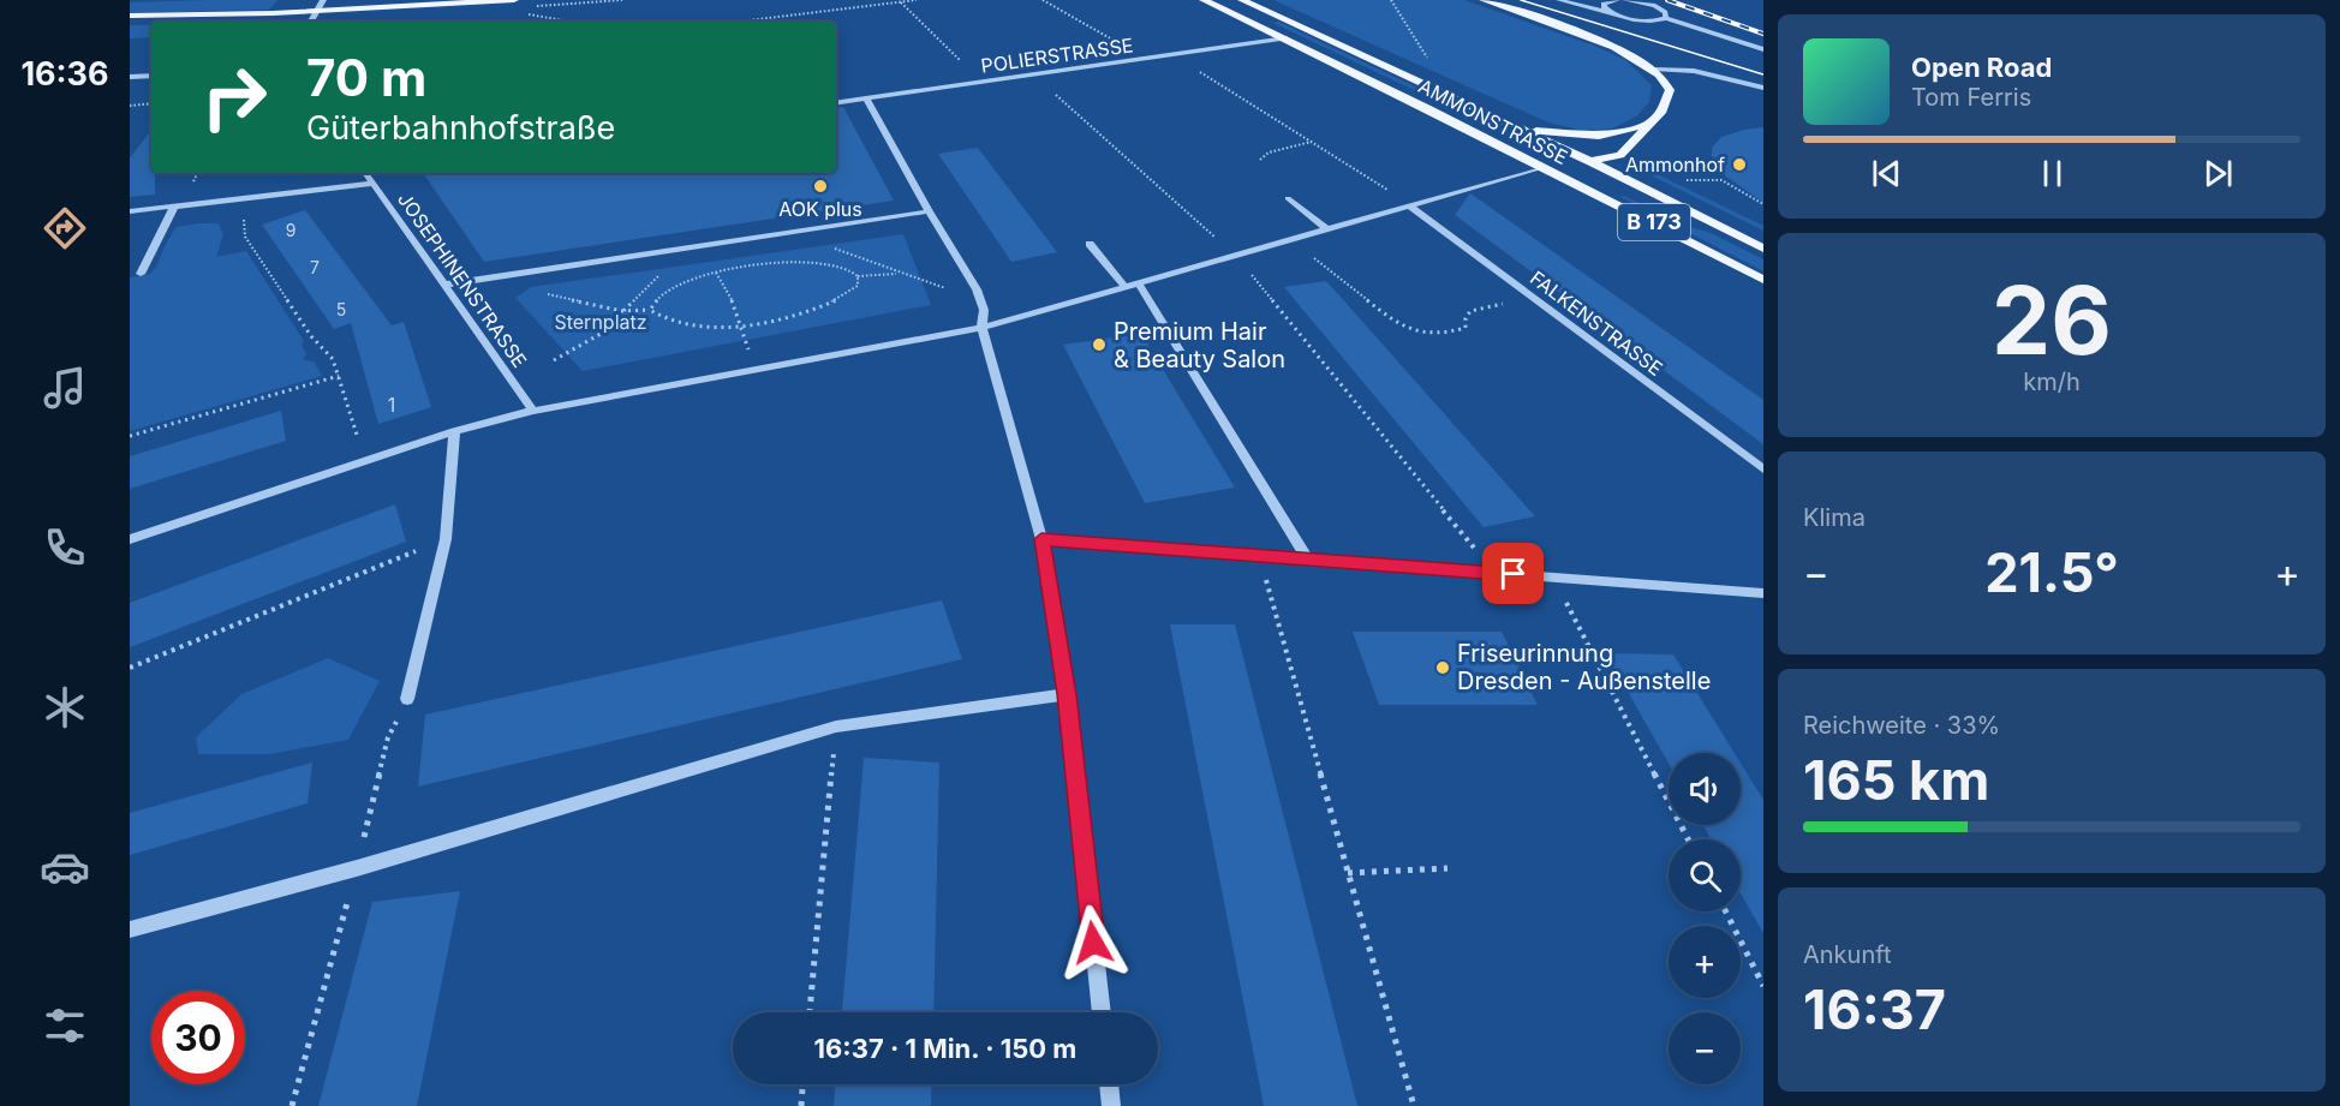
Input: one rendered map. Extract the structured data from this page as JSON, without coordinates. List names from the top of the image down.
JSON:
{
  "streets": {
    "main road": ["AMMONSTRASSE", "B 173"],
    "street": ["POLIERSTRASSE", "JOSEPHINENSTRASSE", "FALKENSTRASSE"]
  },
  "crossings": [
    ["POLIERSTRASSE", "AMMONSTRASSE"]
  ],
  "parks": ["Sternplatz"],
  "places": [
    "Ammonhof",
    "AOK plus",
    "Premium Hair & Beauty Salon",
    "Friseurinnung Dresden - Außenstelle"
  ],
  "house_numbers": [
    "9",
    "7",
    "5",
    "1"
  ],
  "page": {
    "tabs": "16:36",
    "turn": ["70 m", "Güterbahnhofstraße"],
    "song": ["Open Road", "Tom Ferris"],
    "tile": [
      ["26", "km/h"],
      "Klima",
      ["Reichweite · 33%", "165 km"],
      ["Ankunft", "16:37"]
    ],
    "heat": ["−", "21.5°", "+"],
    "map_buttons": ["+", "−"],
    "limit": "30",
    "trip": "16:37 · 1 Min. · 150 m"
  }
}
